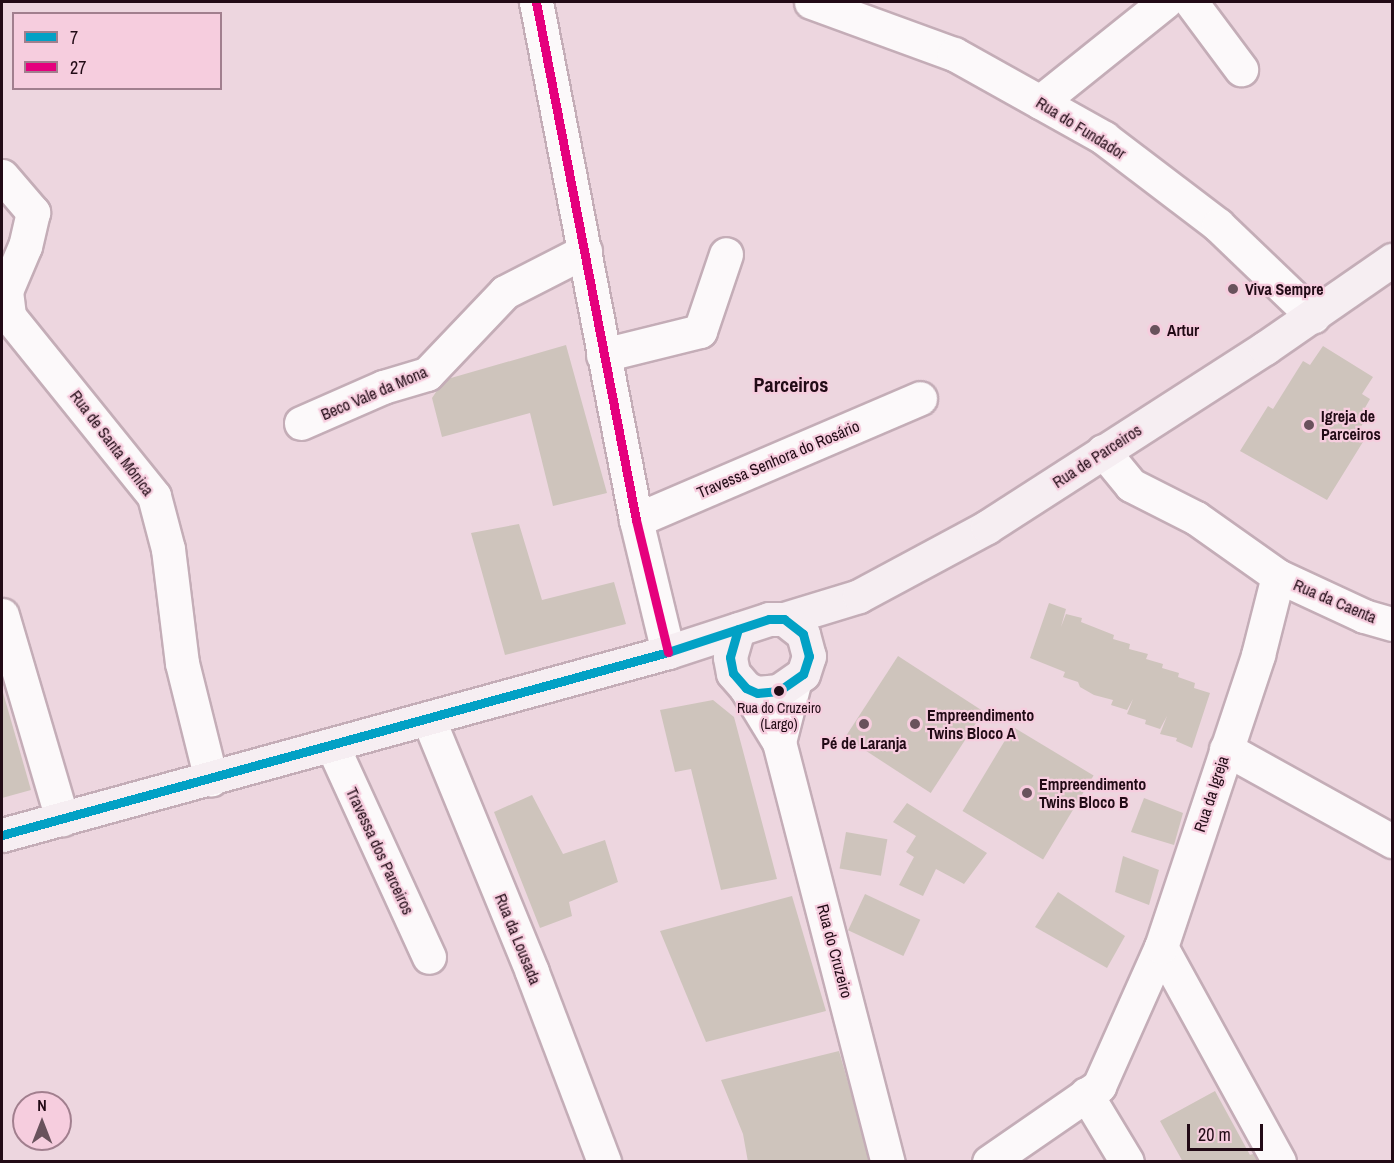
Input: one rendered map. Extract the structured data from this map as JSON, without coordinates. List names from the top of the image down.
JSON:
{
  "streets": {
    "main road": ["Rua de Parceiros"],
    "street": [
      "Rua do Fundador",
      "Beco Vale da Mona",
      "Rua de Santa Mónica",
      "Travessa Senhora do Rosário",
      "Rua da Caenta",
      "Rua da Igreja",
      "Travessa dos Parceiros",
      "Rua da Lousada",
      "Rua do Cruzeiro"
    ]
  },
  "crossings": [
    ["Rua do Fundador", "Rua de Parceiros"],
    ["Rua de Parceiros", "Rua do Cruzeiro"],
    ["Rua da Caenta", "Rua da Igreja"]
  ],
  "districts": ["Parceiros"],
  "places": [
    "Viva Sempre",
    "Artur",
    "Igreja de Parceiros",
    "Rua do Cruzeiro (Largo)",
    "Pé de Laranja",
    "Empreendimento Twins Bloco A",
    "Empreendimento Twins Bloco B"
  ],
  "lines": ["transit line 27", "transit line 7"],
  "legend": ["7", "27"],
  "scale_bar": "20 m",
  "north": "top"
}
